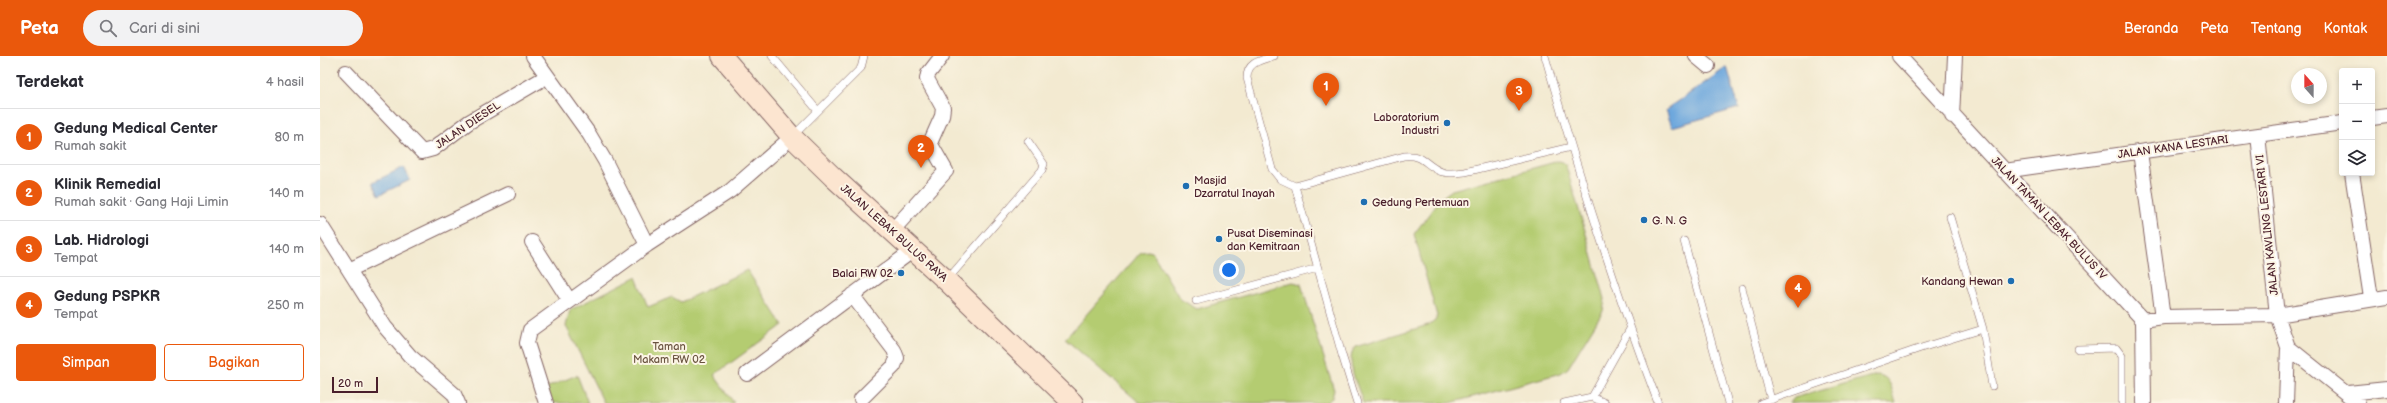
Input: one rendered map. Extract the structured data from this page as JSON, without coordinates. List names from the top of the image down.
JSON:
{
  "streets": {
    "main road": ["JALAN LEBAK BULUS RAYA"],
    "street": [
      "JALAN DIESEL",
      "JALAN KANA LESTARI",
      "JALAN TAMAN LEBAK BULUS IV",
      "JALAN KAVLING LESTARI VI"
    ]
  },
  "crossings": [
    ["JALAN KANA LESTARI", "JALAN TAMAN LEBAK BULUS IV"],
    ["JALAN KANA LESTARI", "JALAN KAVLING LESTARI VI"]
  ],
  "parks": ["Taman Makam RW 02"],
  "places": [
    "Laboratorium Industri",
    "Masjid Dzarratul Inayah",
    "Gedung Pertemuan",
    "G. N. G",
    "Pusat Diseminasi dan Kemitraan",
    "Balai RW 02",
    "Kandang Hewan"
  ],
  "scale_bar": "20 m",
  "north": "top",
  "page": {
    "header": "Peta",
    "search": "Cari di sini",
    "nav": [
      "Beranda",
      "Peta",
      "Tentang",
      "Kontak"
    ],
    "heading": ["Terdekat", "4 hasil"],
    "map_buttons": ["+", "−"],
    "pins": [
      "1",
      "3",
      "2",
      "4"
    ],
    "list": [
      {
        "mark": "1",
        "name": "Gedung Medical Center",
        "note": "Rumah sakit",
        "value": "80 m"
      },
      {
        "mark": "2",
        "name": "Klinik Remedial",
        "note": "Rumah sakit · Gang Haji Limin",
        "value": "140 m"
      },
      {
        "mark": "3",
        "name": "Lab. Hidrologi",
        "note": "Tempat",
        "value": "140 m"
      },
      {
        "mark": "4",
        "name": "Gedung PSPKR",
        "note": "Tempat",
        "value": "250 m"
      }
    ],
    "buttons": ["Simpan", "Bagikan"],
    "scale": "20 m"
  }
}
